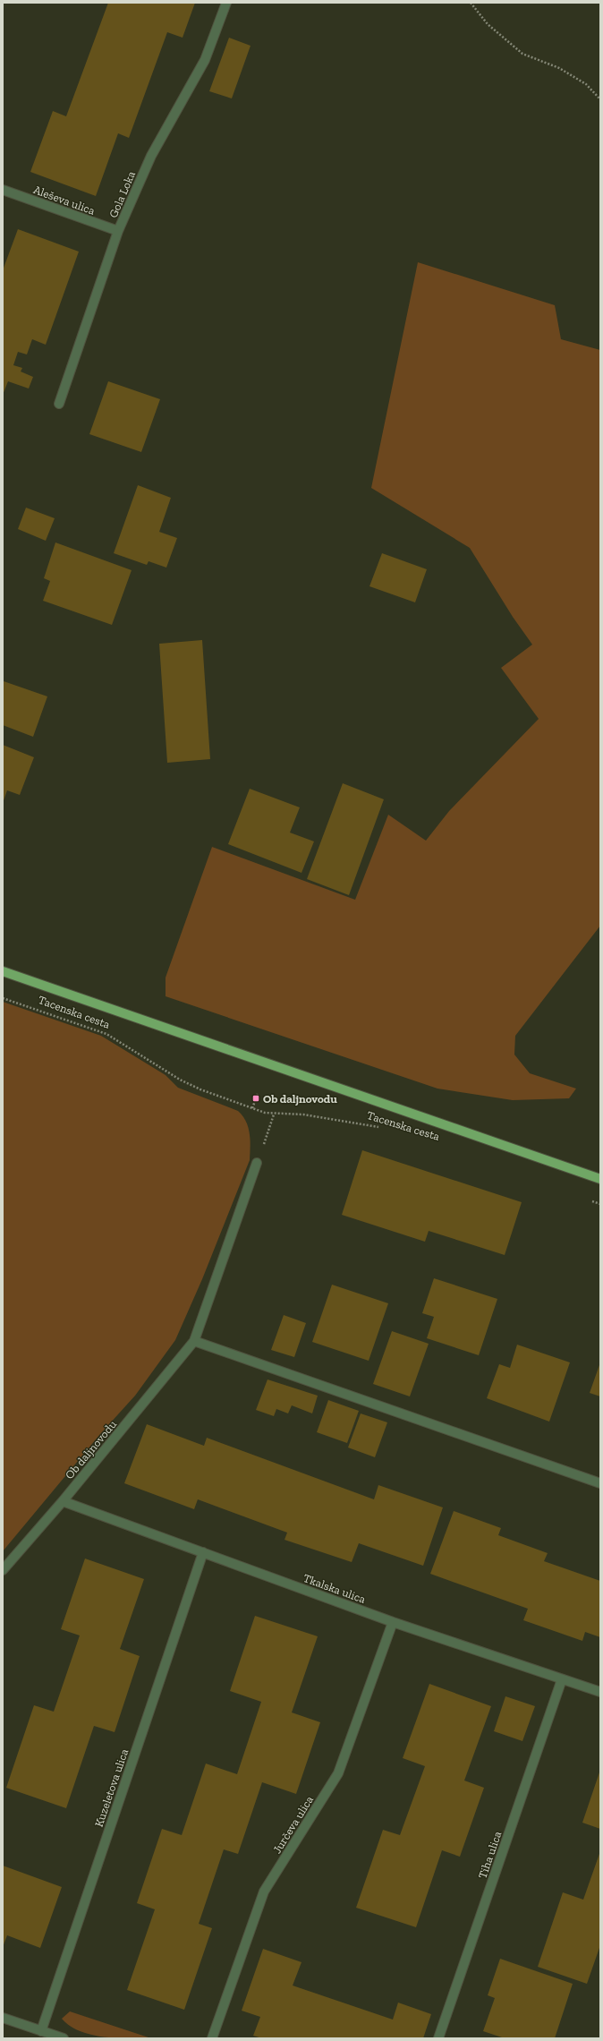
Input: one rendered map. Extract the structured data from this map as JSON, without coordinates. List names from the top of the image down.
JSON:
{
  "streets": {
    "main road": ["Tacenska cesta"],
    "street": [
      "Gola Loka",
      "Aleševa ulica",
      "Ob daljnovodu",
      "Tkalska ulica",
      "Kuzeletova ulica",
      "Jurčeva ulica",
      "Tiha ulica"
    ]
  },
  "crossings": [
    ["Gola Loka", "Aleševa ulica"],
    ["Ob daljnovodu", "Tkalska ulica"],
    ["Tkalska ulica", "Kuzeletova ulica"],
    ["Tkalska ulica", "Jurčeva ulica"],
    ["Tkalska ulica", "Tiha ulica"]
  ],
  "places": {
    "transit": ["Ob daljnovodu"]
  }
}
